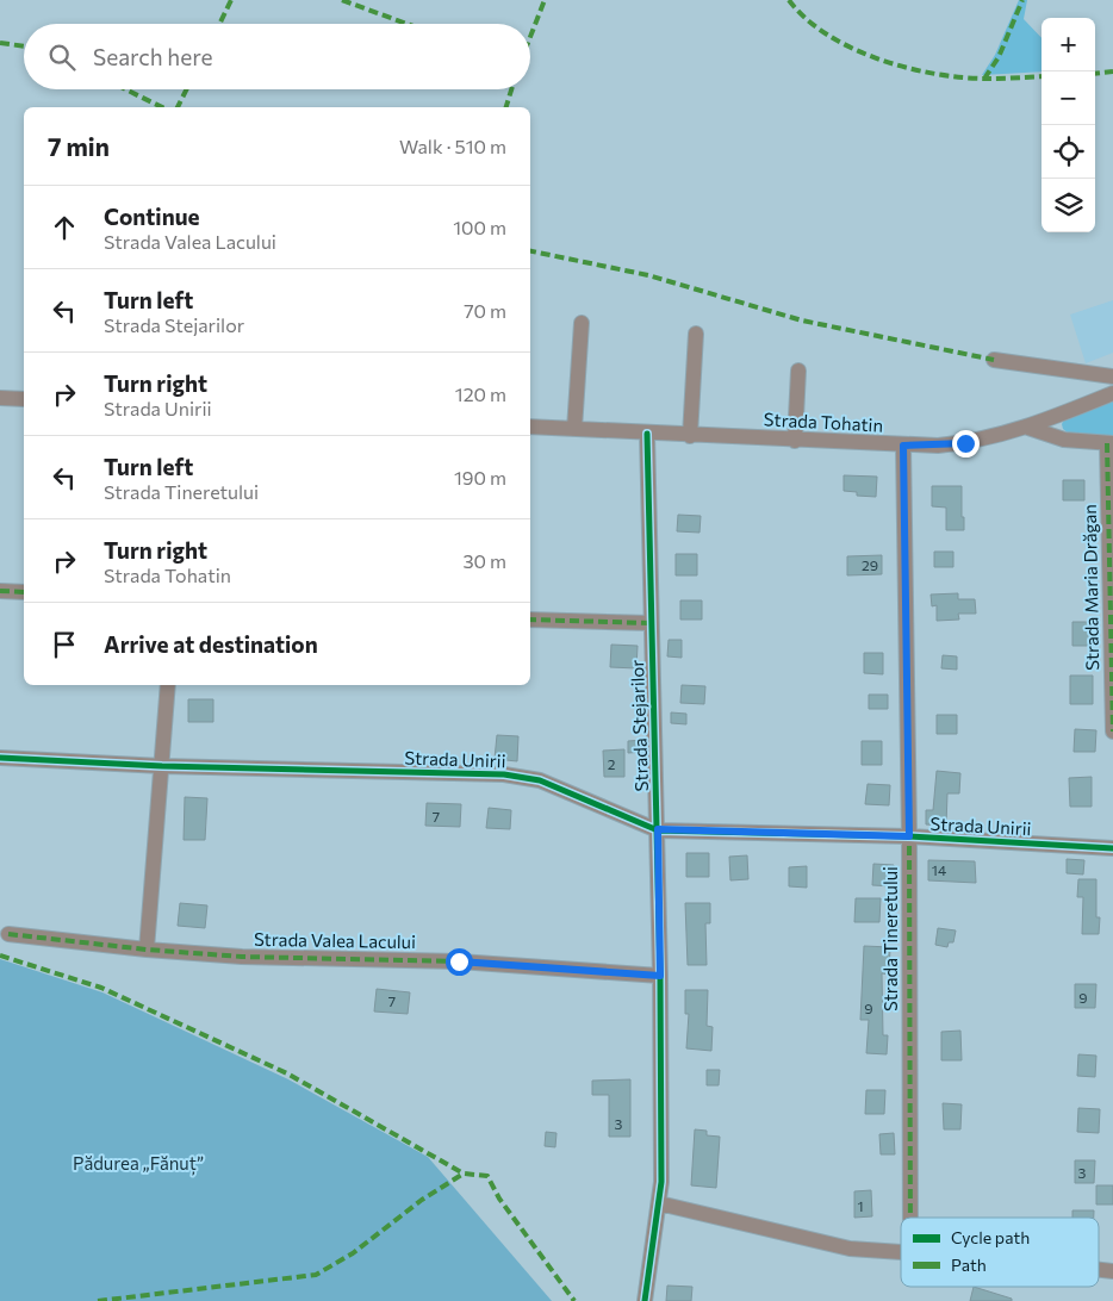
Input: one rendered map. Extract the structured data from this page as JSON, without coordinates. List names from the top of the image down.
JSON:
{
  "streets": {
    "street": [
      "Strada Tohatin",
      "Strada Maria Drăgan",
      "Strada Stejarilor",
      "Strada Unirii",
      "Strada Tineretului",
      "Strada Valea Lacului"
    ]
  },
  "crossings": [
    ["Strada Tohatin", "Strada Stejarilor"],
    ["Strada Tohatin", "Strada Tineretului"],
    ["Strada Stejarilor", "Strada Unirii"],
    ["Strada Stejarilor", "Strada Valea Lacului"],
    ["Strada Unirii", "Strada Tineretului"]
  ],
  "parks": ["Pădurea „Fănuț”"],
  "house_numbers": [
    "29",
    "2",
    "7",
    "14",
    "9",
    "7",
    "9",
    "3",
    "3",
    "1"
  ],
  "legend": ["Cycle path", "Path"],
  "page": {
    "map_buttons": ["+", "−"],
    "search": "Search here",
    "heading": ["7 min", "Walk · 510 m"],
    "list": [
      ["Continue", "Strada Valea Lacului", "100 m"],
      ["Turn left", "Strada Stejarilor", "70 m"],
      ["Turn right", "Strada Unirii", "120 m"],
      ["Turn left", "Strada Tineretului", "190 m"],
      ["Turn right", "Strada Tohatin", "30 m"],
      "Arrive at destination"
    ]
  }
}
